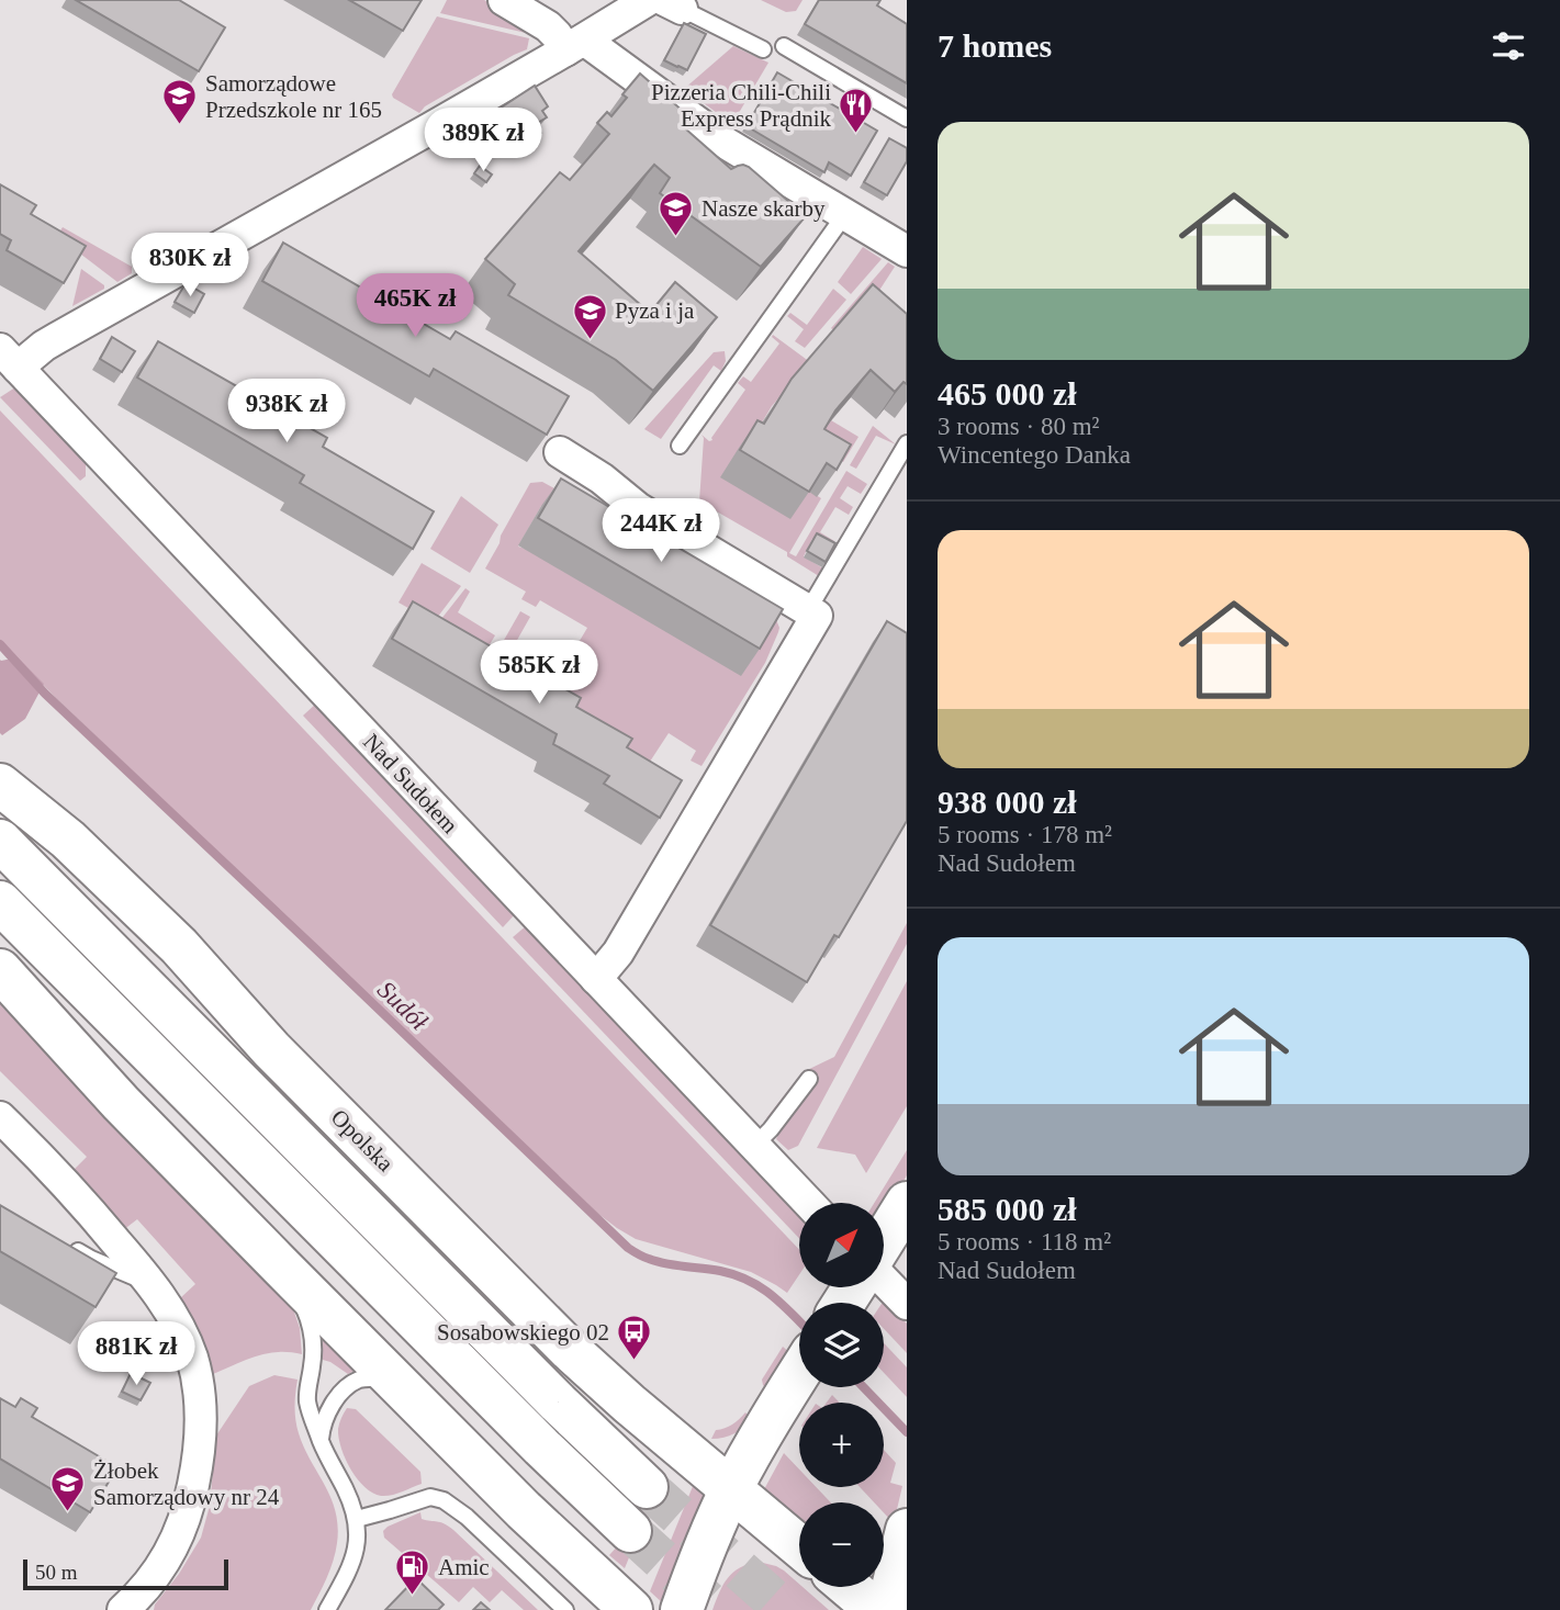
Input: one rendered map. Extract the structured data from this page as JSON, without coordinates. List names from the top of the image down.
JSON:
{
  "streets": {
    "main road": ["Opolska"],
    "street": ["Nad Sudołem"]
  },
  "water": ["Sudół"],
  "places": {
    "school or university": [
      "Samorządowe Przedszkole nr 165",
      "Nasze skarby",
      "Pyza i ja",
      "Żłobek Samorządowy nr 24"
    ],
    "restaurant": ["Pizzeria Chili-Chili Express Prądnik"],
    "bus stop": ["Sosabowskiego 02"],
    "fuel station": ["Amic"]
  },
  "scale_bar": "50 m",
  "north": "top right",
  "page": {
    "heading": "7 homes",
    "list": [
      {
        "name": "465 000 zł",
        "note": "3 rooms · 80 m² · Wincentego Danka"
      },
      {
        "name": "938 000 zł",
        "note": "5 rooms · 178 m² · Nad Sudołem"
      },
      {
        "name": "585 000 zł",
        "note": "5 rooms · 118 m² · Nad Sudołem"
      }
    ],
    "price": [
      "389K zł",
      "830K zł",
      "465K zł",
      "938K zł",
      "244K zł",
      "585K zł",
      "881K zł"
    ],
    "map_buttons": ["+", "−"],
    "scale": "50 m"
  }
}
